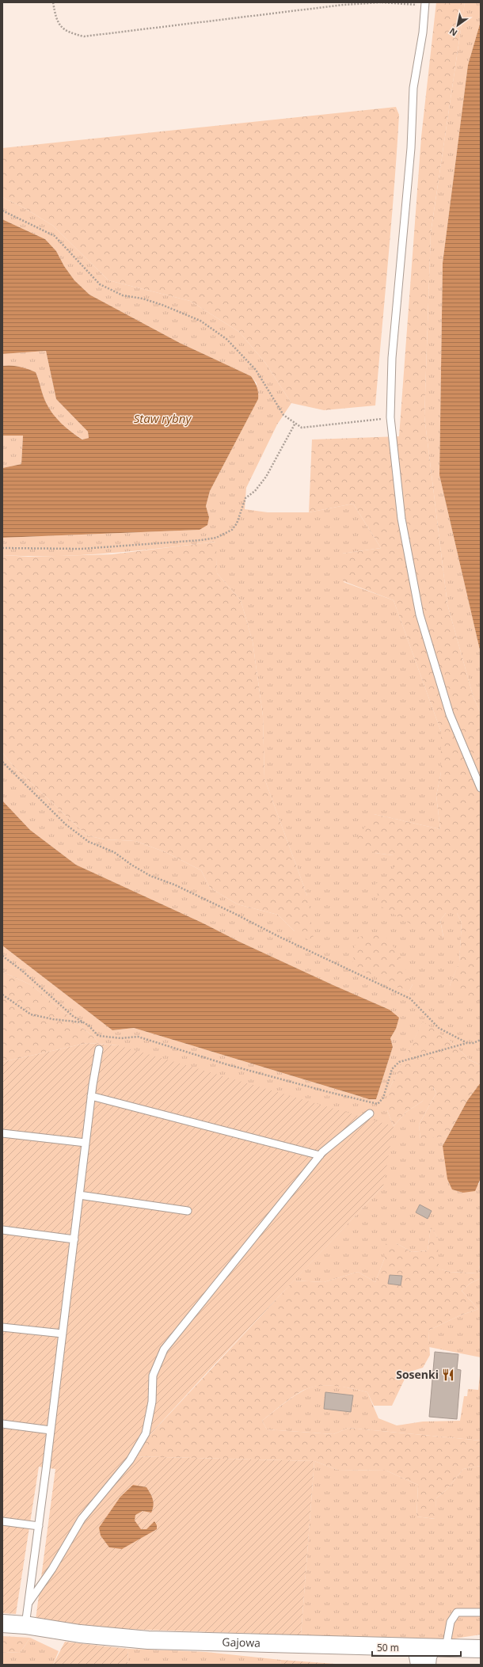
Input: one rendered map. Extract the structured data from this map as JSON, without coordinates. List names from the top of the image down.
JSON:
{
  "streets": {
    "street": ["Gajowa"]
  },
  "water": ["Staw rybny"],
  "places": {
    "restaurant": ["Sosenki"]
  },
  "scale_bar": "50 m",
  "north": "bottom left"
}
